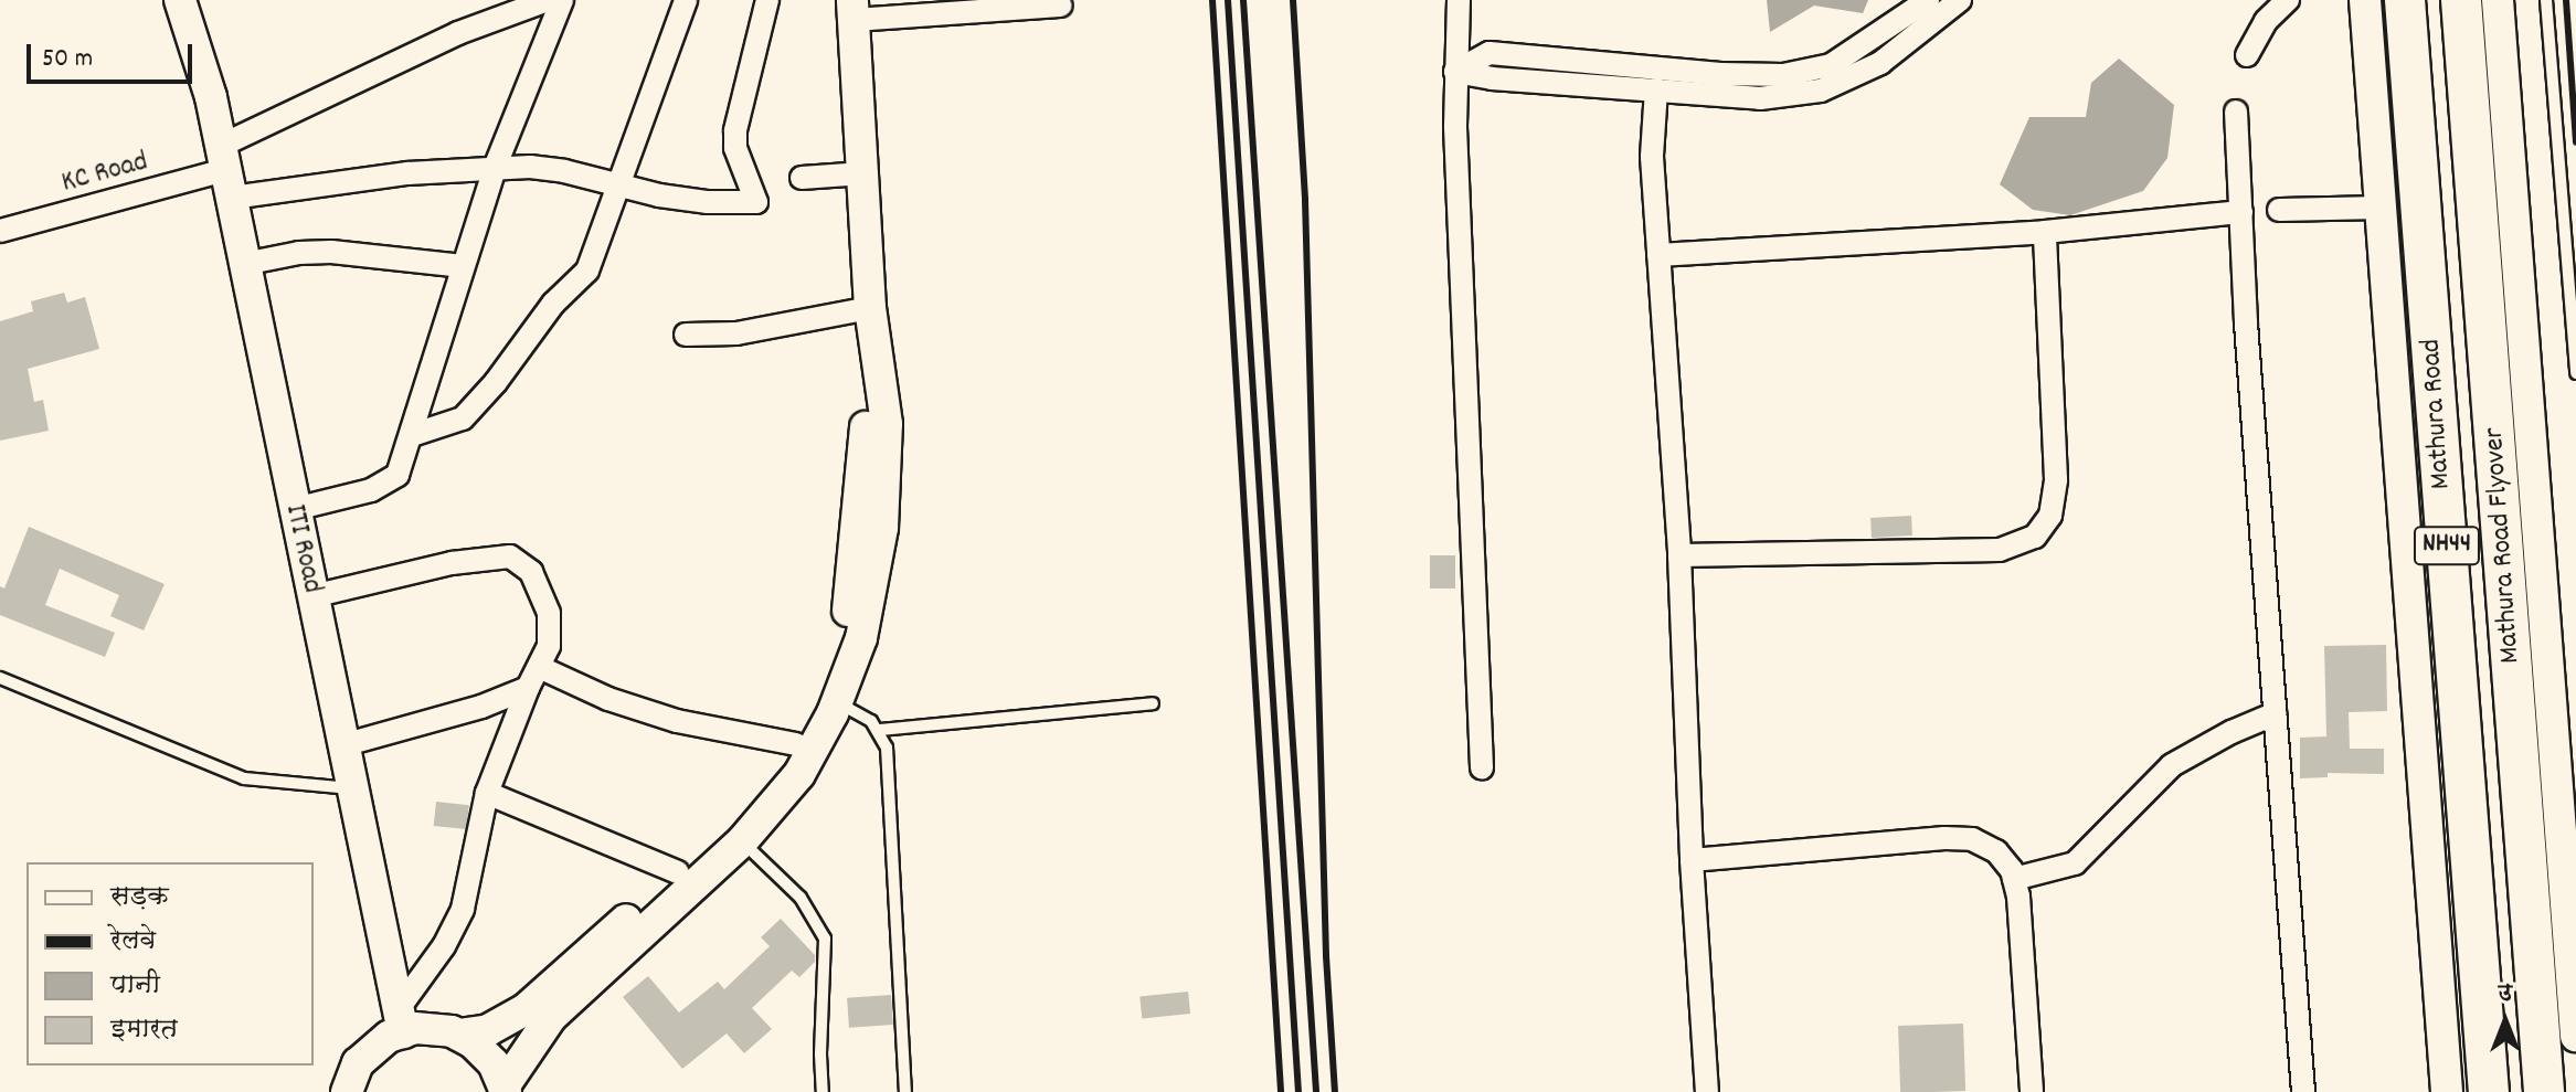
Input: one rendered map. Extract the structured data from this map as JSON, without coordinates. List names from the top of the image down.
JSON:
{
  "streets": {
    "highway": ["Mathura Road", "NH44", "Mathura Road Flyover"],
    "street": ["KC Road", "ITI Road"]
  },
  "crossings": [
    ["KC Road", "ITI Road"]
  ],
  "legend": [
    "सड़क",
    "रेलवे",
    "पानी",
    "इमारत"
  ],
  "scale_bar": "50 m",
  "north": "top"
}
